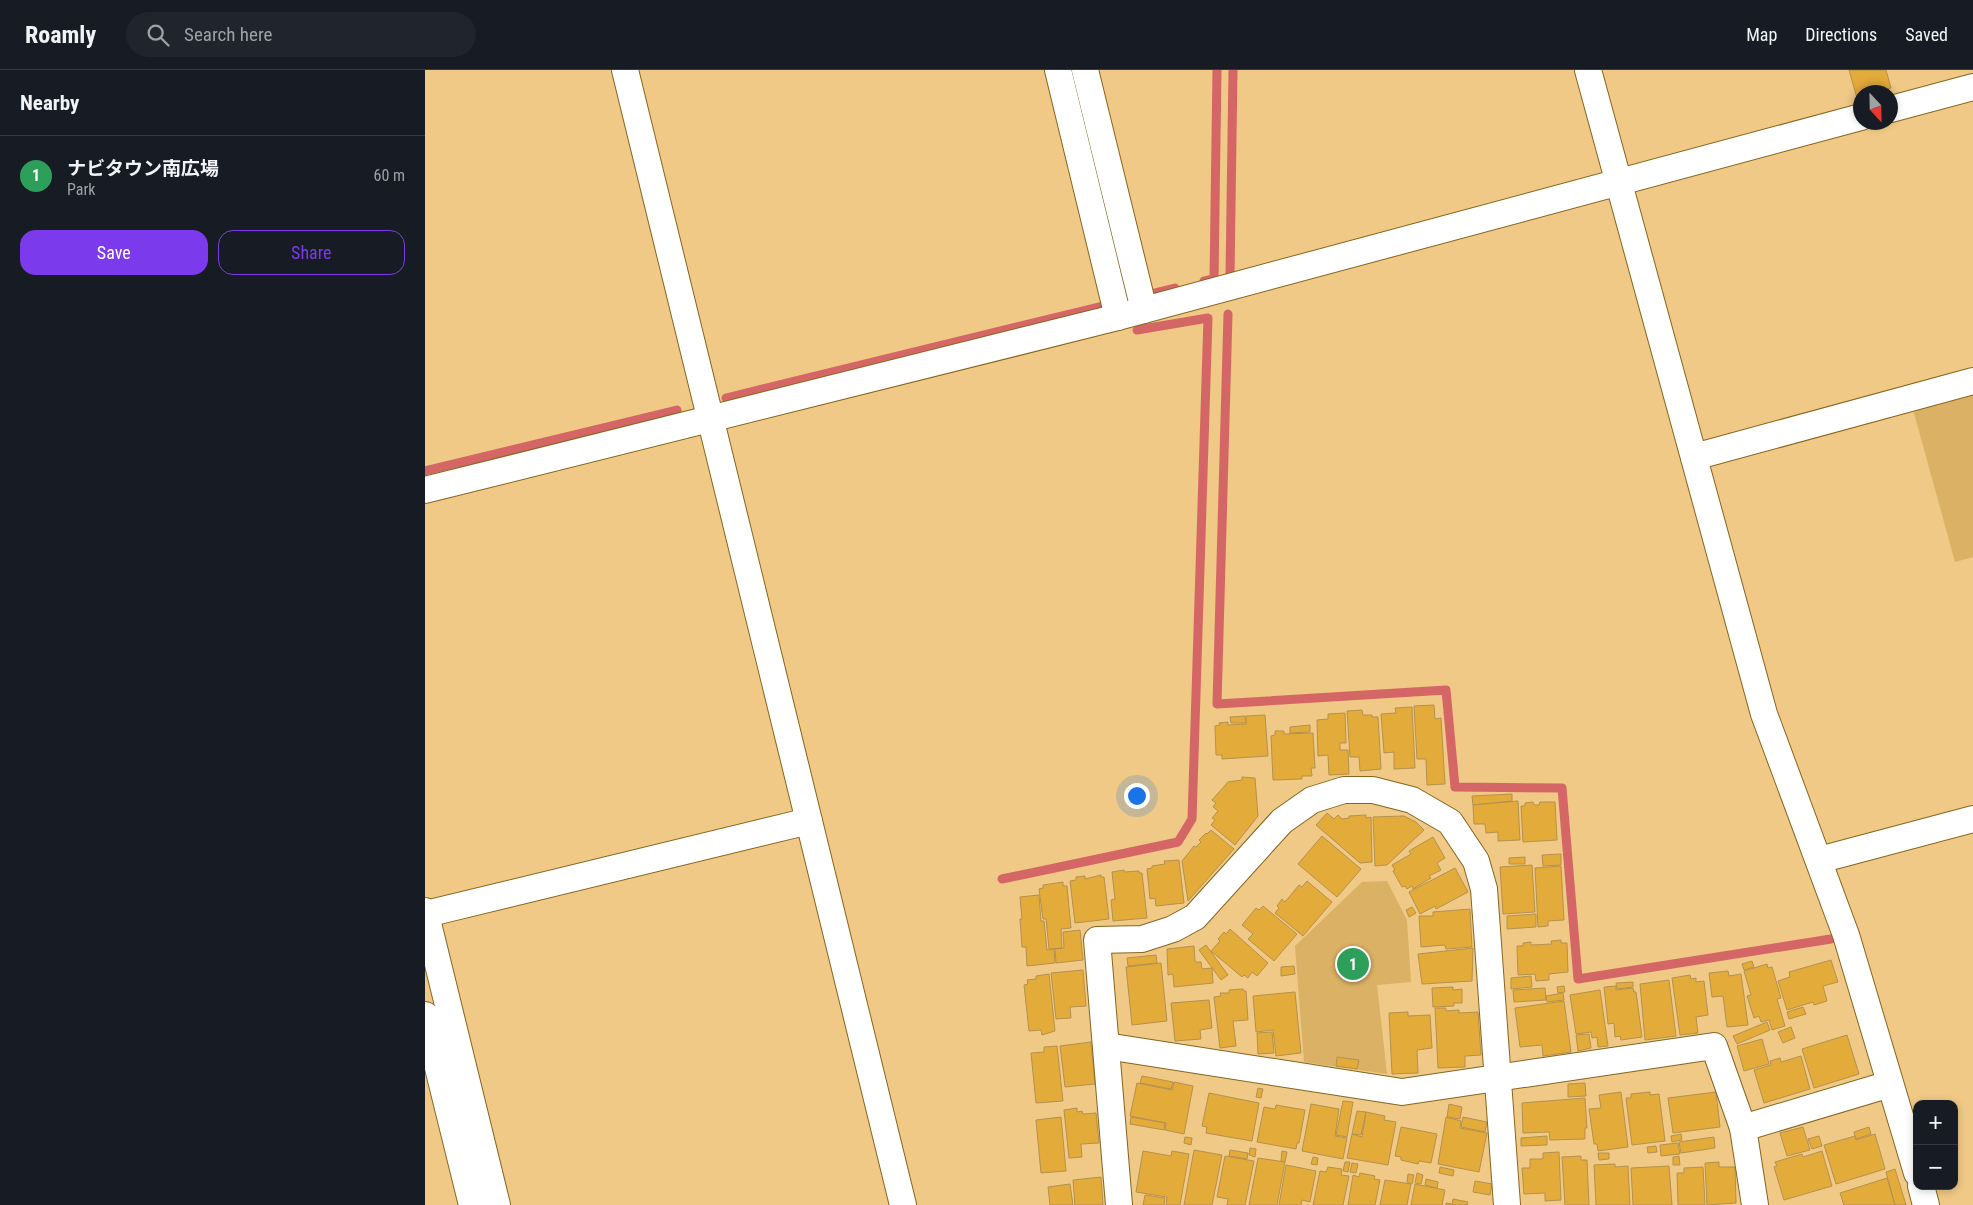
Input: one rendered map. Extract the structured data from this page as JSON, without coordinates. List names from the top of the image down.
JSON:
{
  "north": "bottom",
  "page": {
    "header": "Roamly",
    "search": "Search here",
    "nav": ["Map", "Directions", "Saved"],
    "heading": "Nearby",
    "list": [
      {
        "mark": "1",
        "name": "ナビタウン南広場",
        "note": "Park",
        "value": "60 m"
      }
    ],
    "buttons": ["Save", "Share"],
    "pins": "1",
    "map_buttons": ["+", "−"]
  }
}
